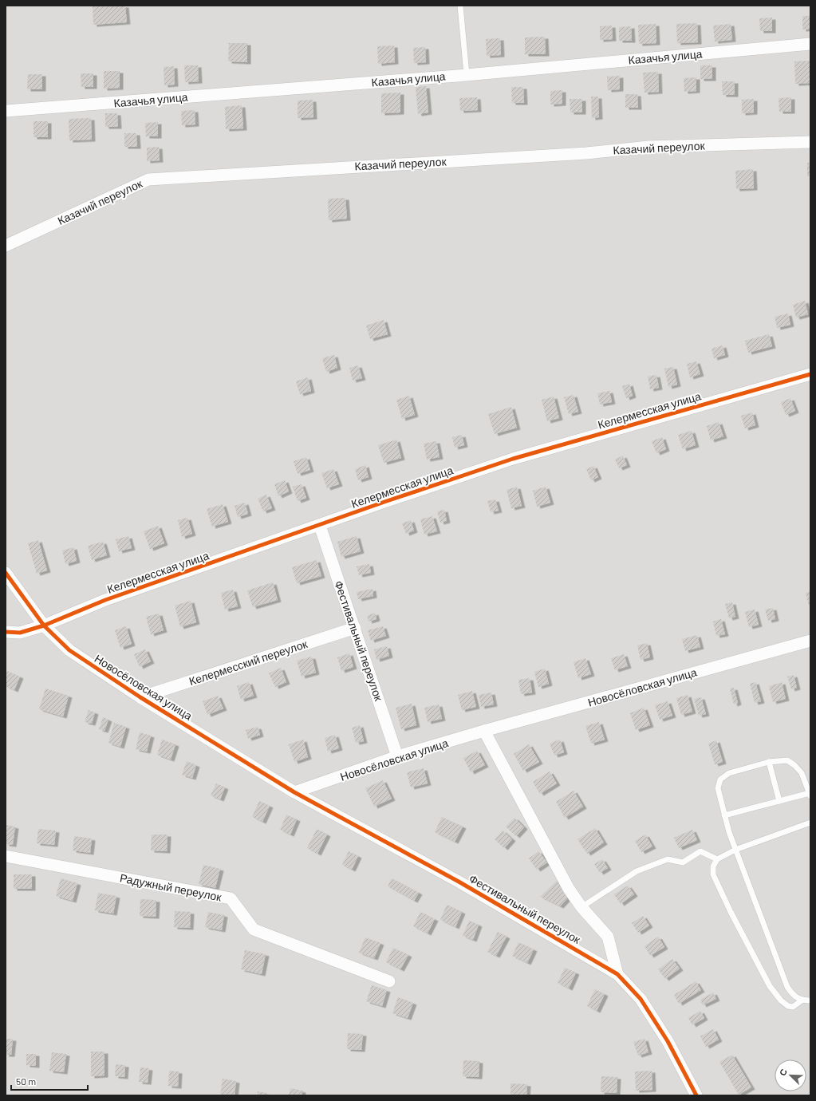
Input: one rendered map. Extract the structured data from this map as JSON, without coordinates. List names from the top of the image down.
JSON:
{
  "streets": {
    "street": [
      "Казачья улица",
      "Казачий переулок",
      "Келермесская улица",
      "Фестивальный переулок",
      "Келермесский переулок",
      "Новосёловская улица",
      "Радужный переулок"
    ]
  },
  "crossings": [
    ["Келермесская улица", "Фестивальный переулок"],
    ["Келермесская улица", "Новосёловская улица"],
    ["Фестивальный переулок", "Келермесский переулок"],
    ["Фестивальный переулок", "Новосёловская улица"],
    ["Келермесский переулок", "Новосёловская улица"]
  ],
  "scale_bar": "50 m",
  "north": "top left"
}
